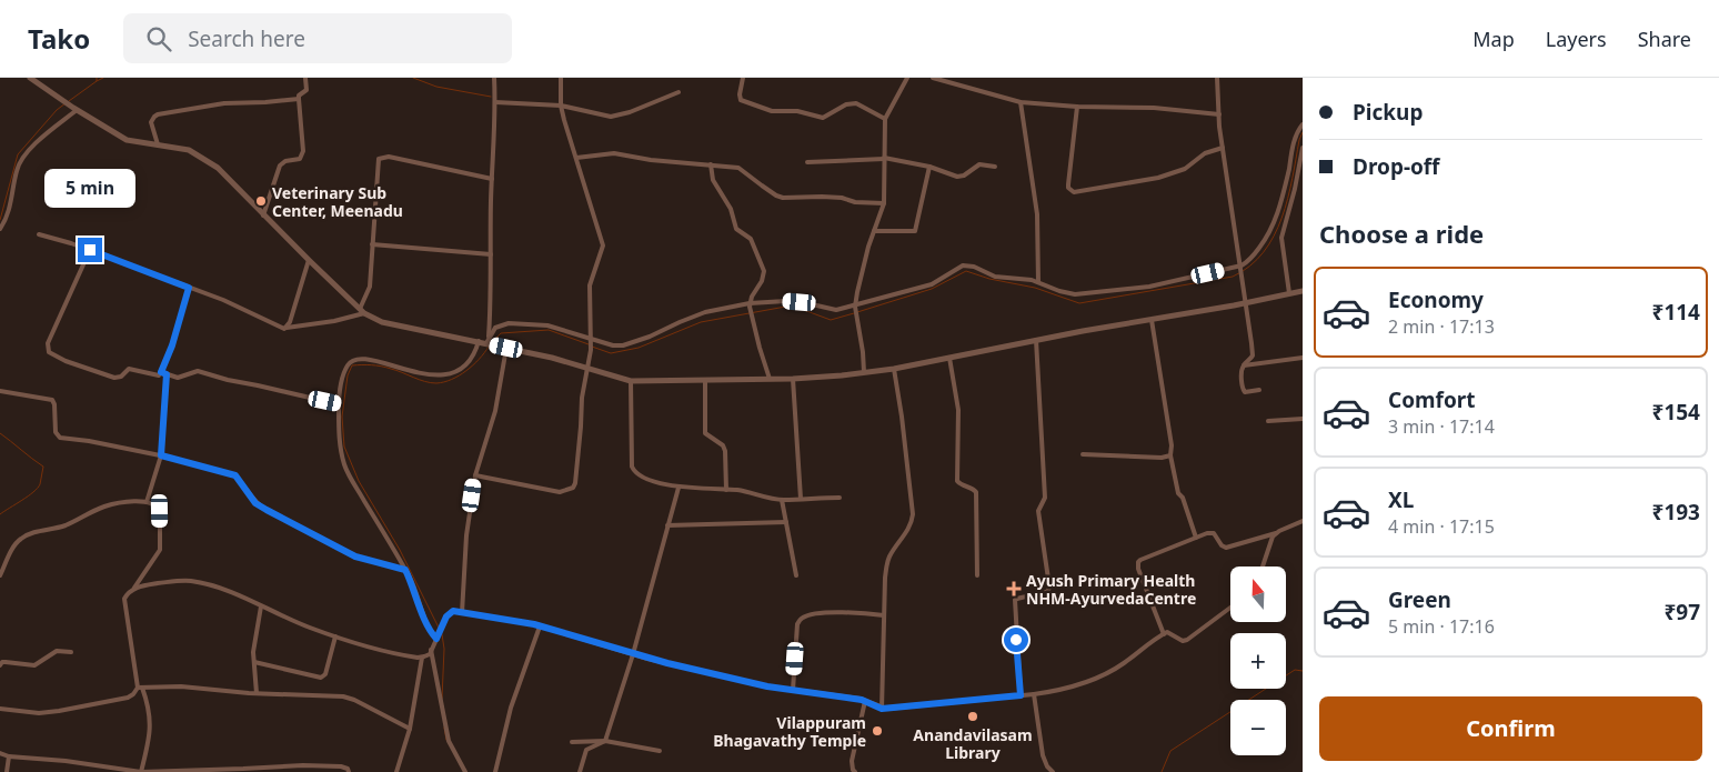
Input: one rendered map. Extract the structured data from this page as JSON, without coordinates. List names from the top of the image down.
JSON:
{
  "places": {
    "other": ["Veterinary Sub Center, Meenadu", "Anandavilasam Library", "Vilappuram Bhagavathy Temple"],
    "health": ["Ayush Primary Health NHM-AyurvedaCentre"]
  },
  "north": "top",
  "page": {
    "header": "Tako",
    "search": "Search here",
    "nav": ["Map", "Layers", "Share"],
    "banner": ["Pickup", "Drop-off"],
    "bubble": "5 min",
    "heading": "Choose a ride",
    "list": [
      {
        "name": "Economy",
        "note": "2 min · 17:13",
        "value": "₹114"
      },
      {
        "name": "Comfort",
        "note": "3 min · 17:14",
        "value": "₹154"
      },
      {
        "name": "XL",
        "note": "4 min · 17:15",
        "value": "₹193"
      },
      {
        "name": "Green",
        "note": "5 min · 17:16",
        "value": "₹97"
      }
    ],
    "map_buttons": ["+", "−"],
    "buttons": "Confirm"
  }
}
